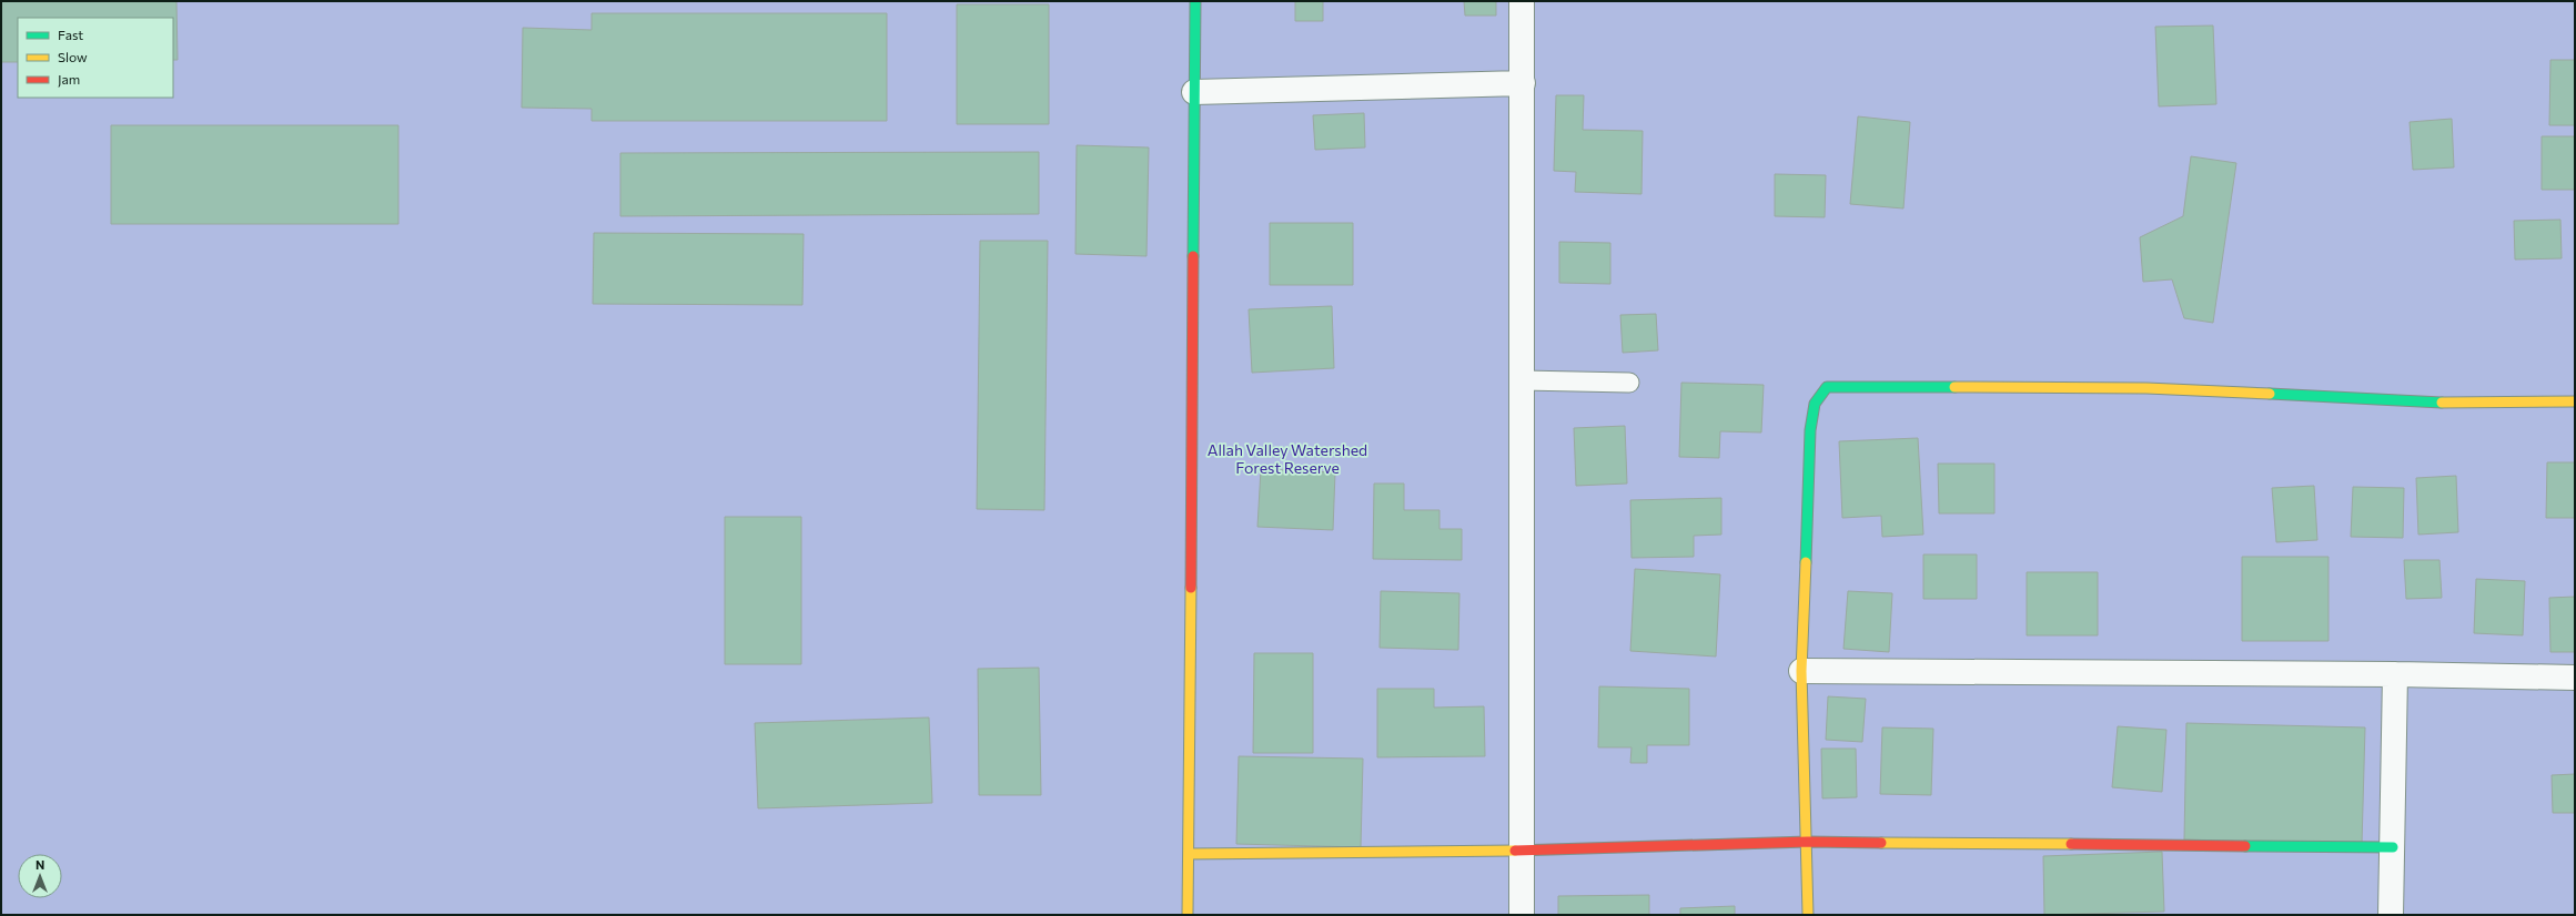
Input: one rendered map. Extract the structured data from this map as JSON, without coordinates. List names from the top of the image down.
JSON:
{
  "parks": ["Allah Valley Watershed Forest Reserve"],
  "legend": ["Fast", "Slow", "Jam"],
  "north": "top"
}
